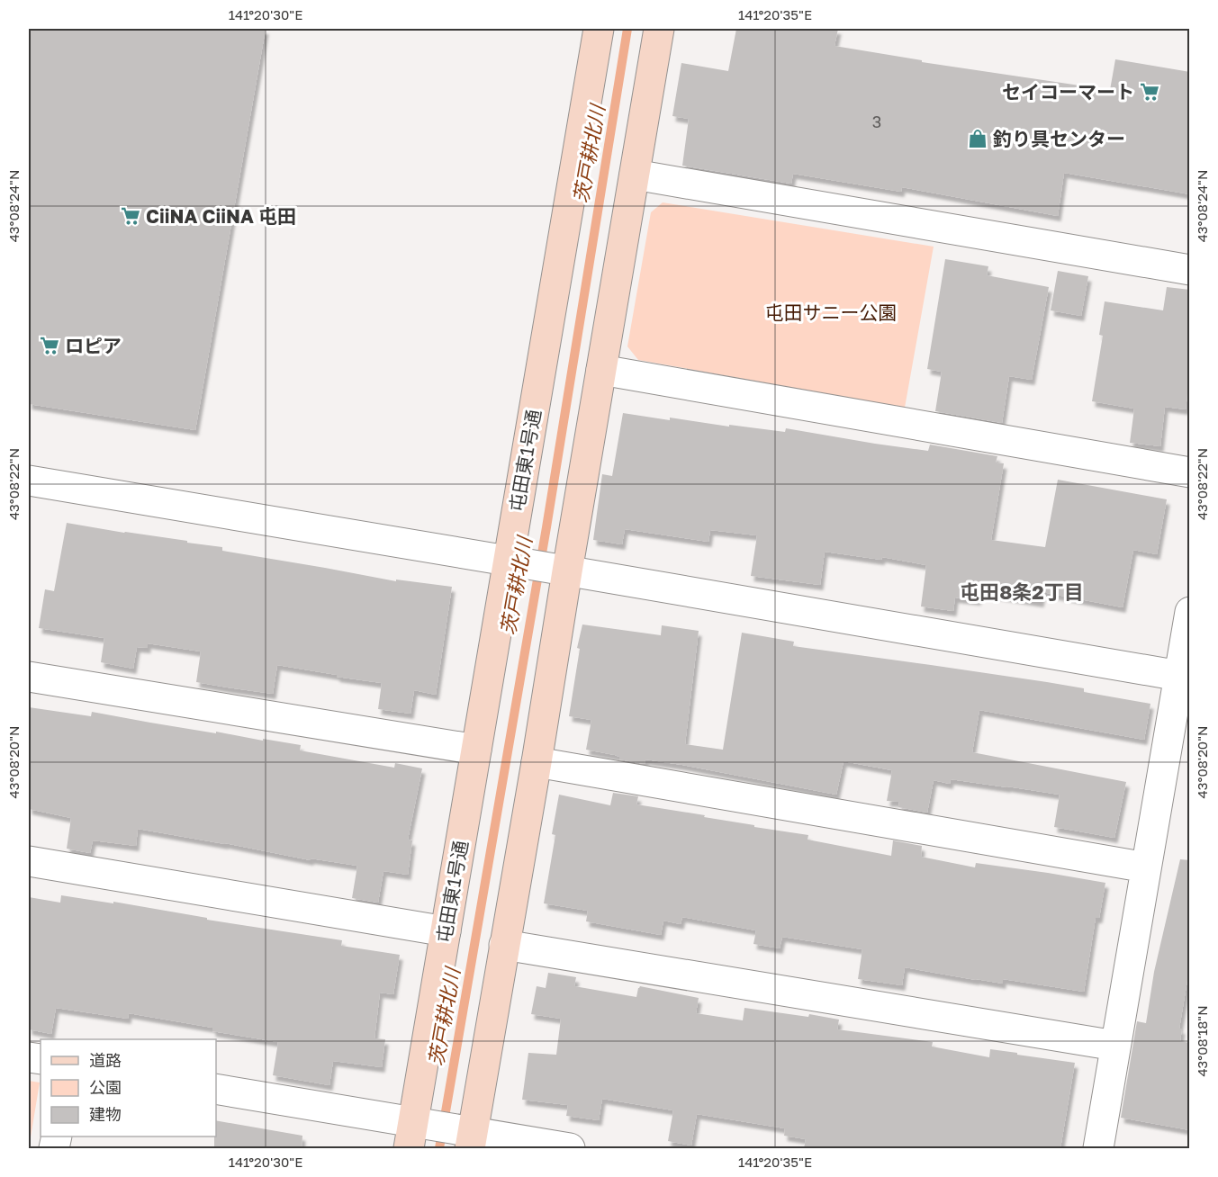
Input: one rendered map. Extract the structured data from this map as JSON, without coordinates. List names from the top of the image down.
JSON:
{
  "streets": {
    "street": ["屯田東1号通"]
  },
  "districts": ["屯田8条2丁目"],
  "water": ["茨戸耕北川"],
  "parks": ["屯田サニー公園"],
  "places": {
    "supermarket": ["セイコーマート", "CiiNA CiiNA 屯田", "ロピア"],
    "shop": ["釣り具センター"]
  },
  "house_numbers": ["3"],
  "legend": ["道路", "公園", "建物"],
  "coordinates": [
    "141°20'30\"E",
    "141°20'35\"E",
    "43°08'24\"N",
    "43°08'22\"N",
    "43°08'20\"N",
    "43°08'18\"N"
  ]
}
